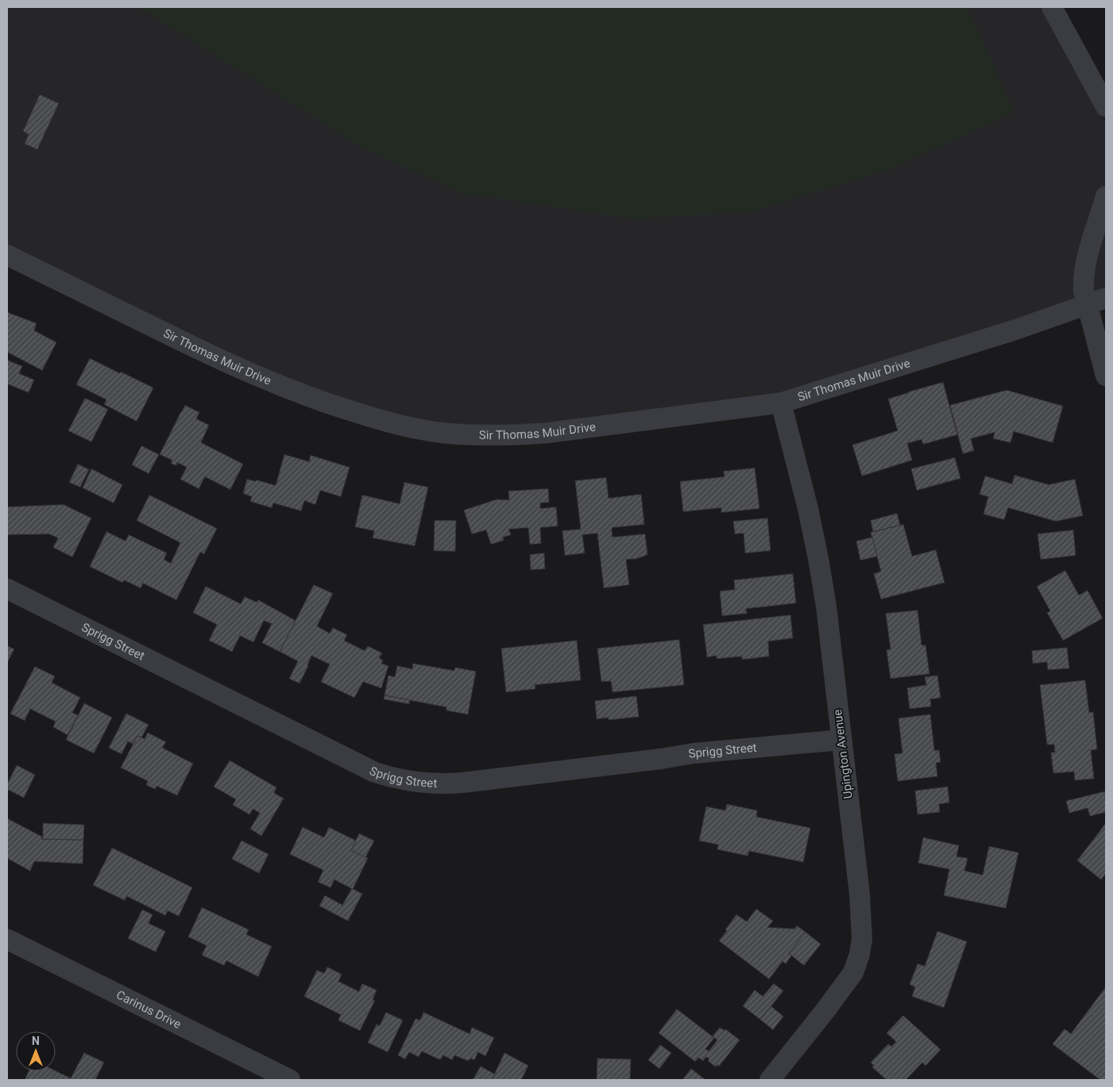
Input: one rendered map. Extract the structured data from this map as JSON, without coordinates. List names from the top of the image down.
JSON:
{
  "streets": {
    "street": [
      "Sir Thomas Muir Drive",
      "Sprigg Street",
      "Upington Avenue",
      "Carinus Drive"
    ]
  },
  "crossings": [
    ["Sir Thomas Muir Drive", "Upington Avenue"],
    ["Sprigg Street", "Upington Avenue"]
  ],
  "north": "top"
}
